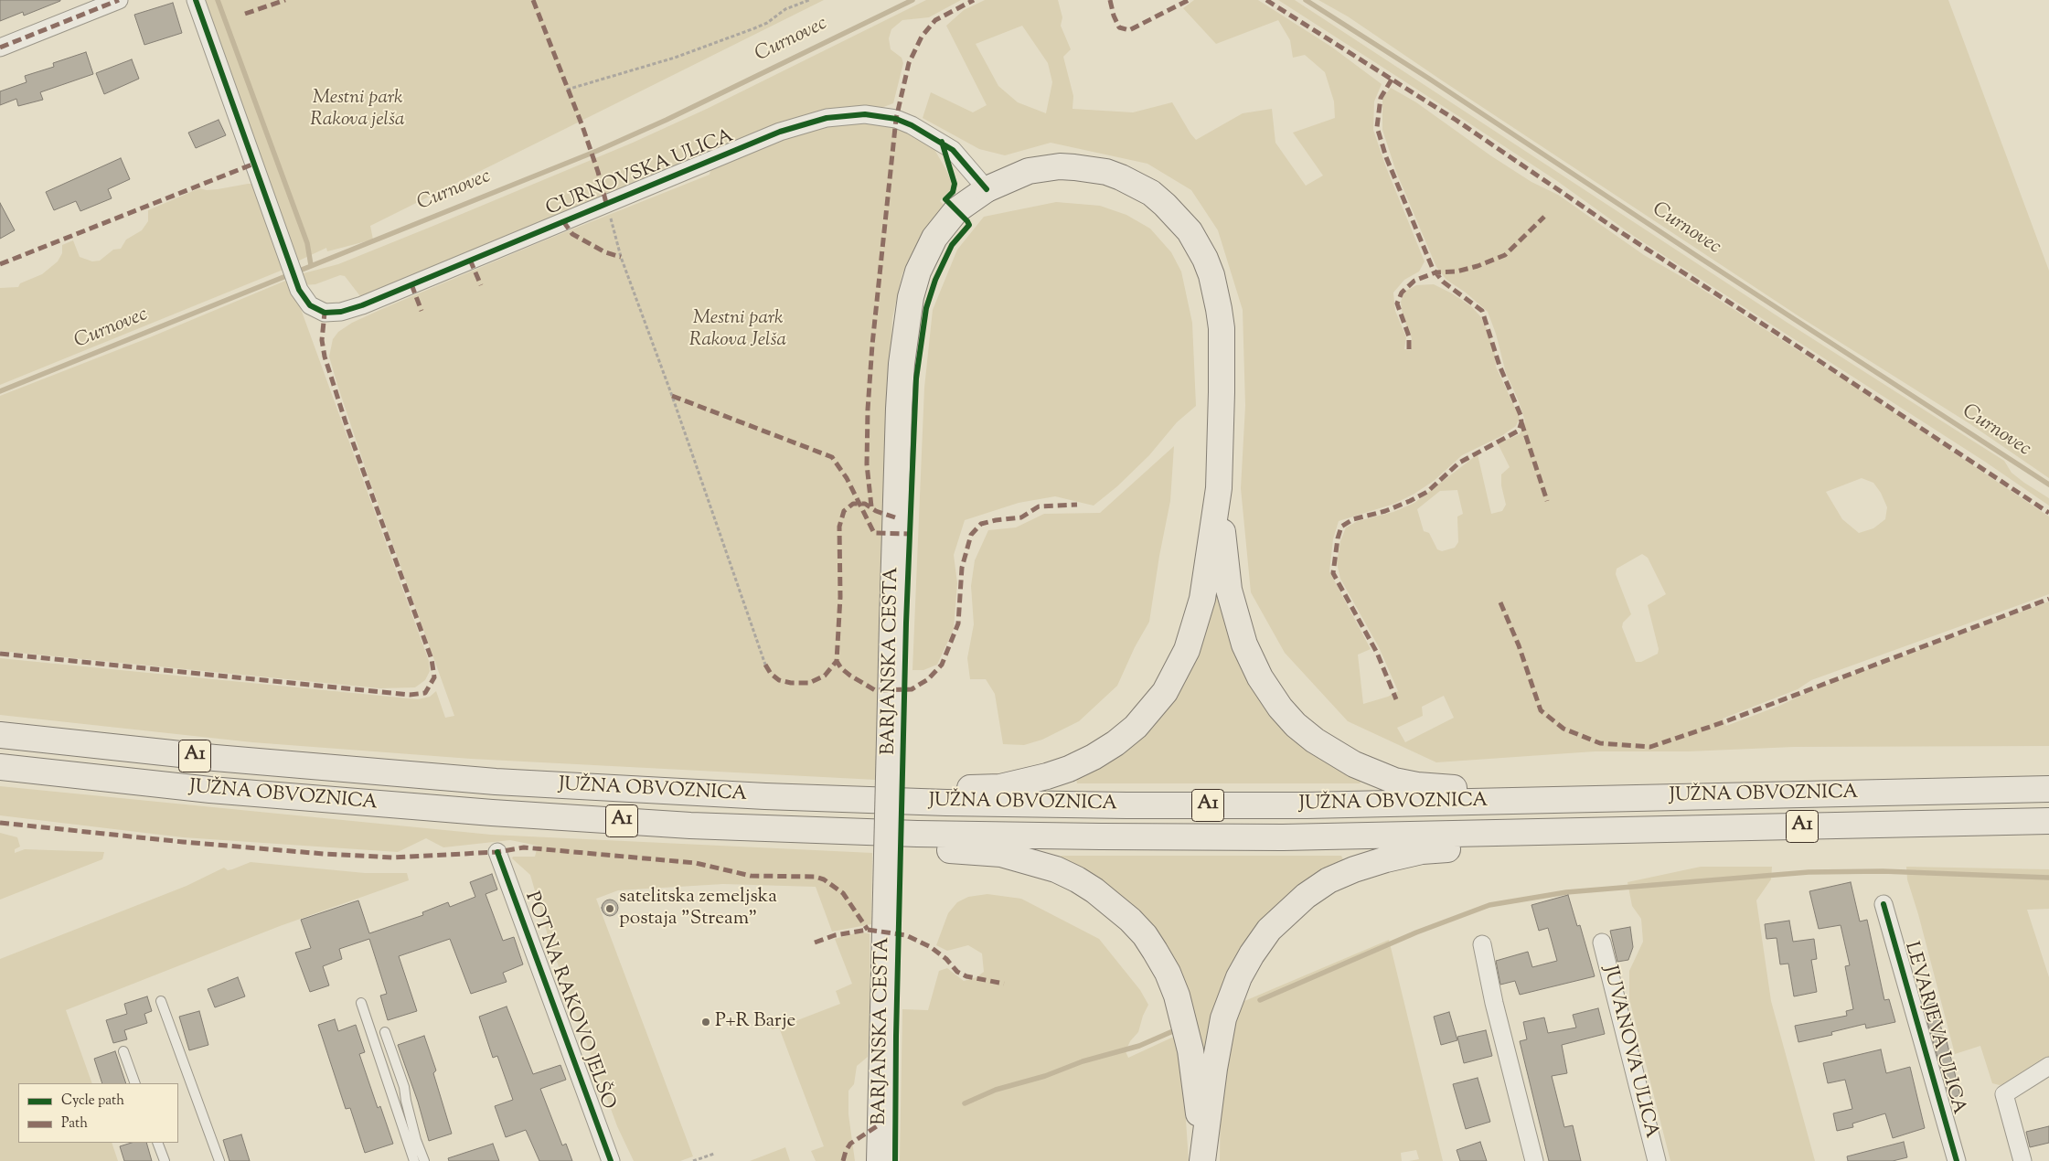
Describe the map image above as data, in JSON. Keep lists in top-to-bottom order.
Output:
{
  "streets": {
    "main road": ["BARJANSKA CESTA", "A1", "JUŽNA OBVOZNICA"],
    "street": [
      "CURNOVSKA ULICA",
      "POT NA RAKOVO JELŠO",
      "LEVARJEVA ULICA",
      "JUVANOVA ULICA"
    ]
  },
  "crossings": [
    ["CURNOVSKA ULICA", "BARJANSKA CESTA"]
  ],
  "water": ["Curnovec"],
  "parks": ["Mestni park Rakova jelša", "Mestni park Rakova Jelša"],
  "places": ["satelitska zemeljska postaja \"Stream\"", "P+R Barje"],
  "legend": ["Cycle path", "Path"]
}
